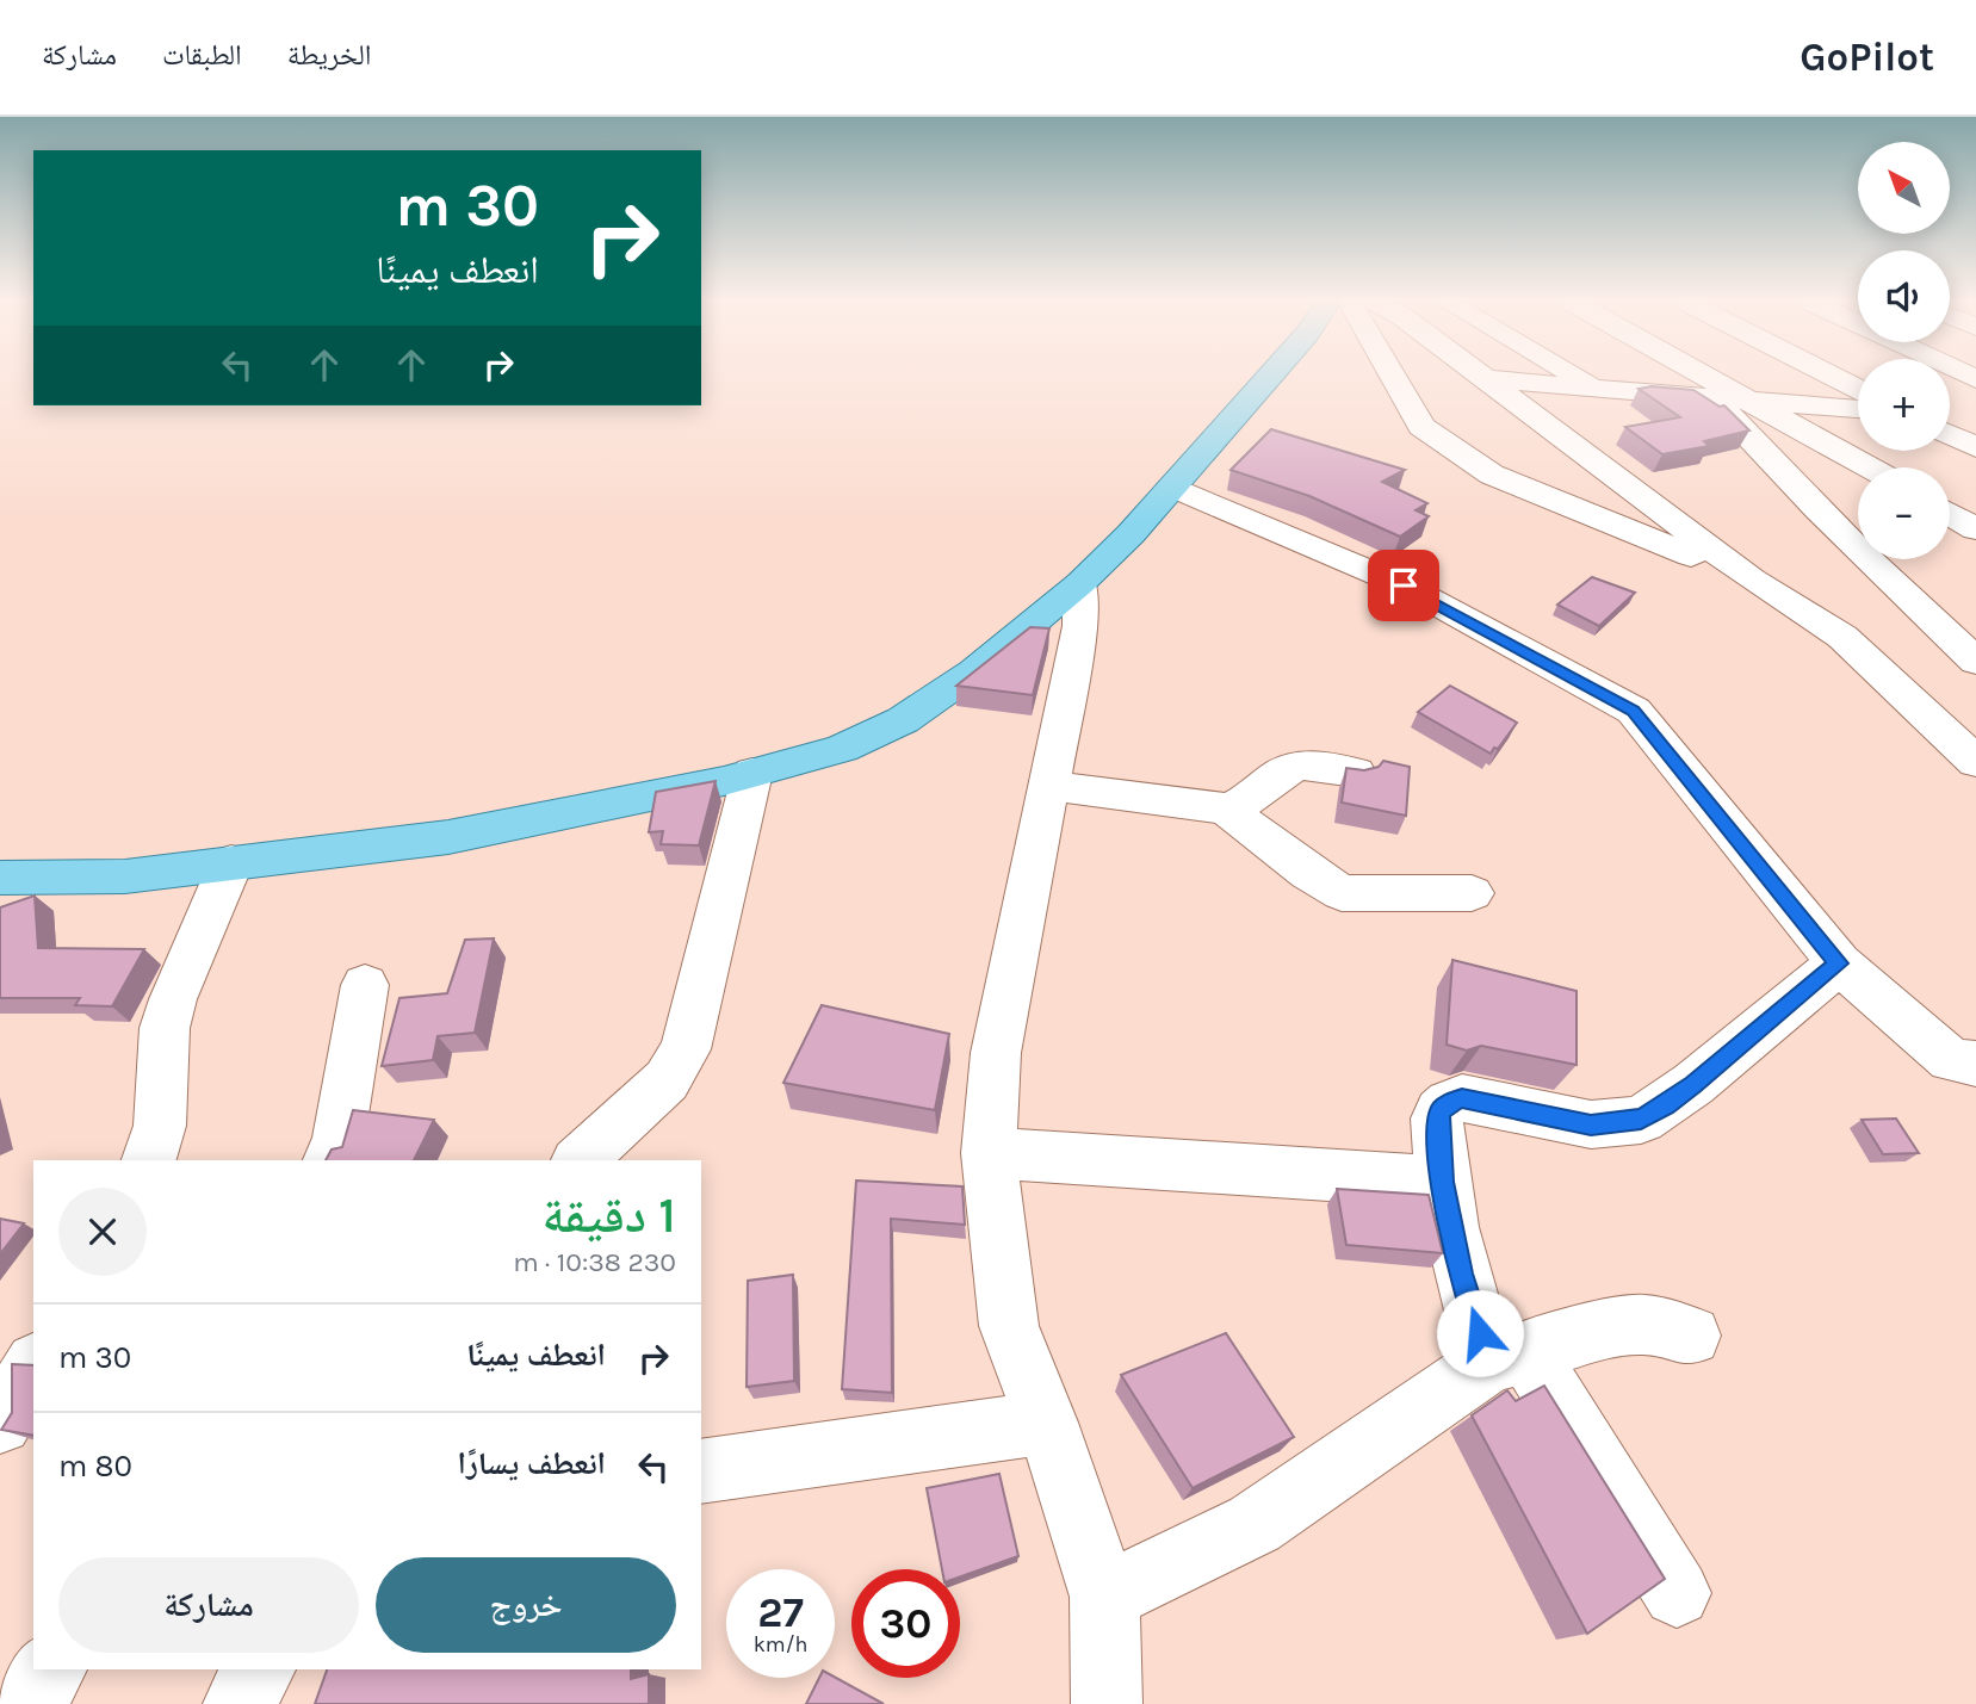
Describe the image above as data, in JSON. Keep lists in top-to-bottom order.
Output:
{
  "north": "top left",
  "page": {
    "header": "GoPilot",
    "nav": ["الخريطة", "الطبقات", "مشاركة"],
    "map_buttons": ["+", "−"],
    "turn": ["30 m", "انعطف يمينًا"],
    "heading": ["1 دقيقة", "230 m · 10:38"],
    "list": [
      {
        "name": "انعطف يمينًا",
        "value": "30 m"
      },
      {
        "name": "انعطف يسارًا",
        "value": "80 m"
      }
    ],
    "buttons": ["خروج", "مشاركة"],
    "speed": "27 km/h",
    "limit": "30"
  }
}
